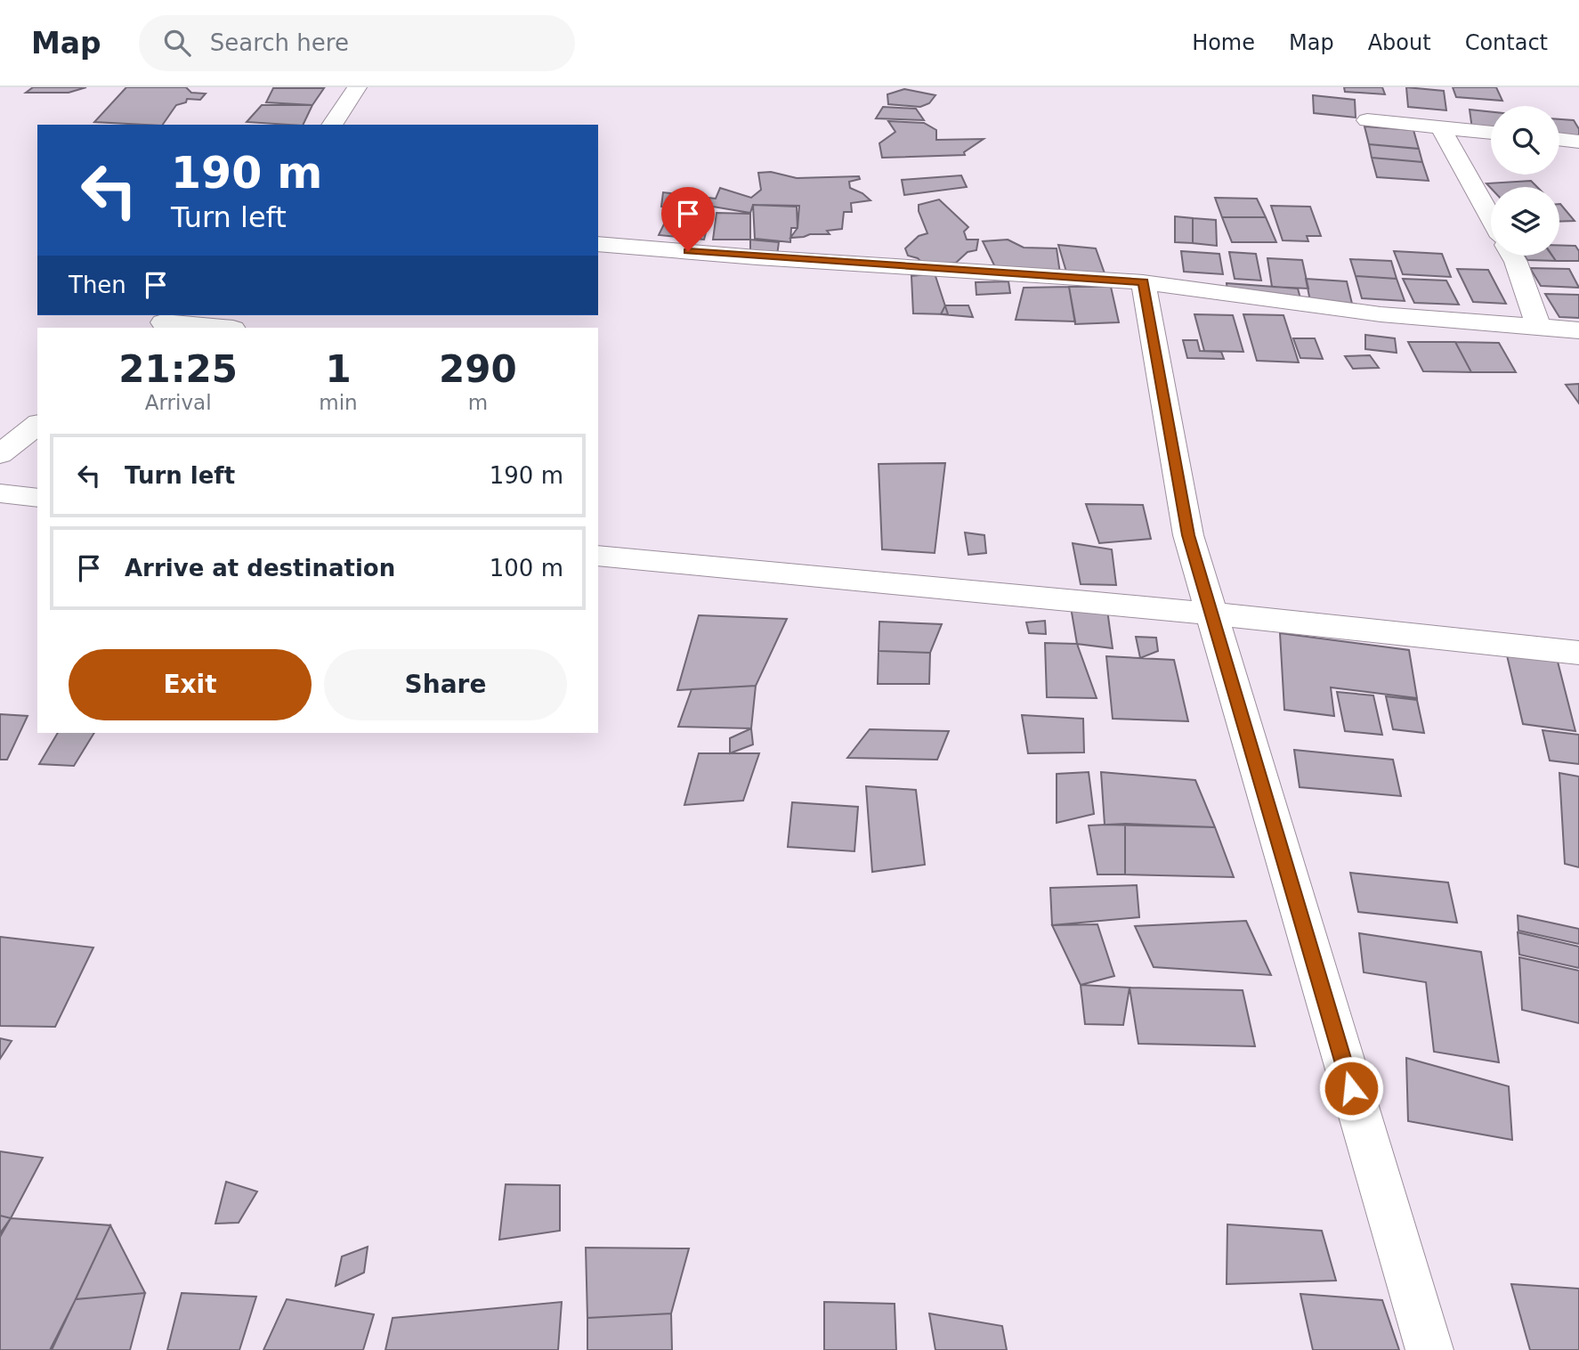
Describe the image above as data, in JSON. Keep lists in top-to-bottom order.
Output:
{
  "page": {
    "header": "Map",
    "search": "Search here",
    "nav": [
      "Home",
      "Map",
      "About",
      "Contact"
    ],
    "turn": ["190 m", "Turn left"],
    "then": "Then",
    "eta": [
      "21:25",
      "Arrival",
      "1",
      "min",
      "290",
      "m"
    ],
    "list": [
      {
        "name": "Turn left",
        "value": "190 m"
      },
      {
        "name": "Arrive at destination",
        "value": "100 m"
      }
    ],
    "buttons": ["Exit", "Share"]
  }
}
